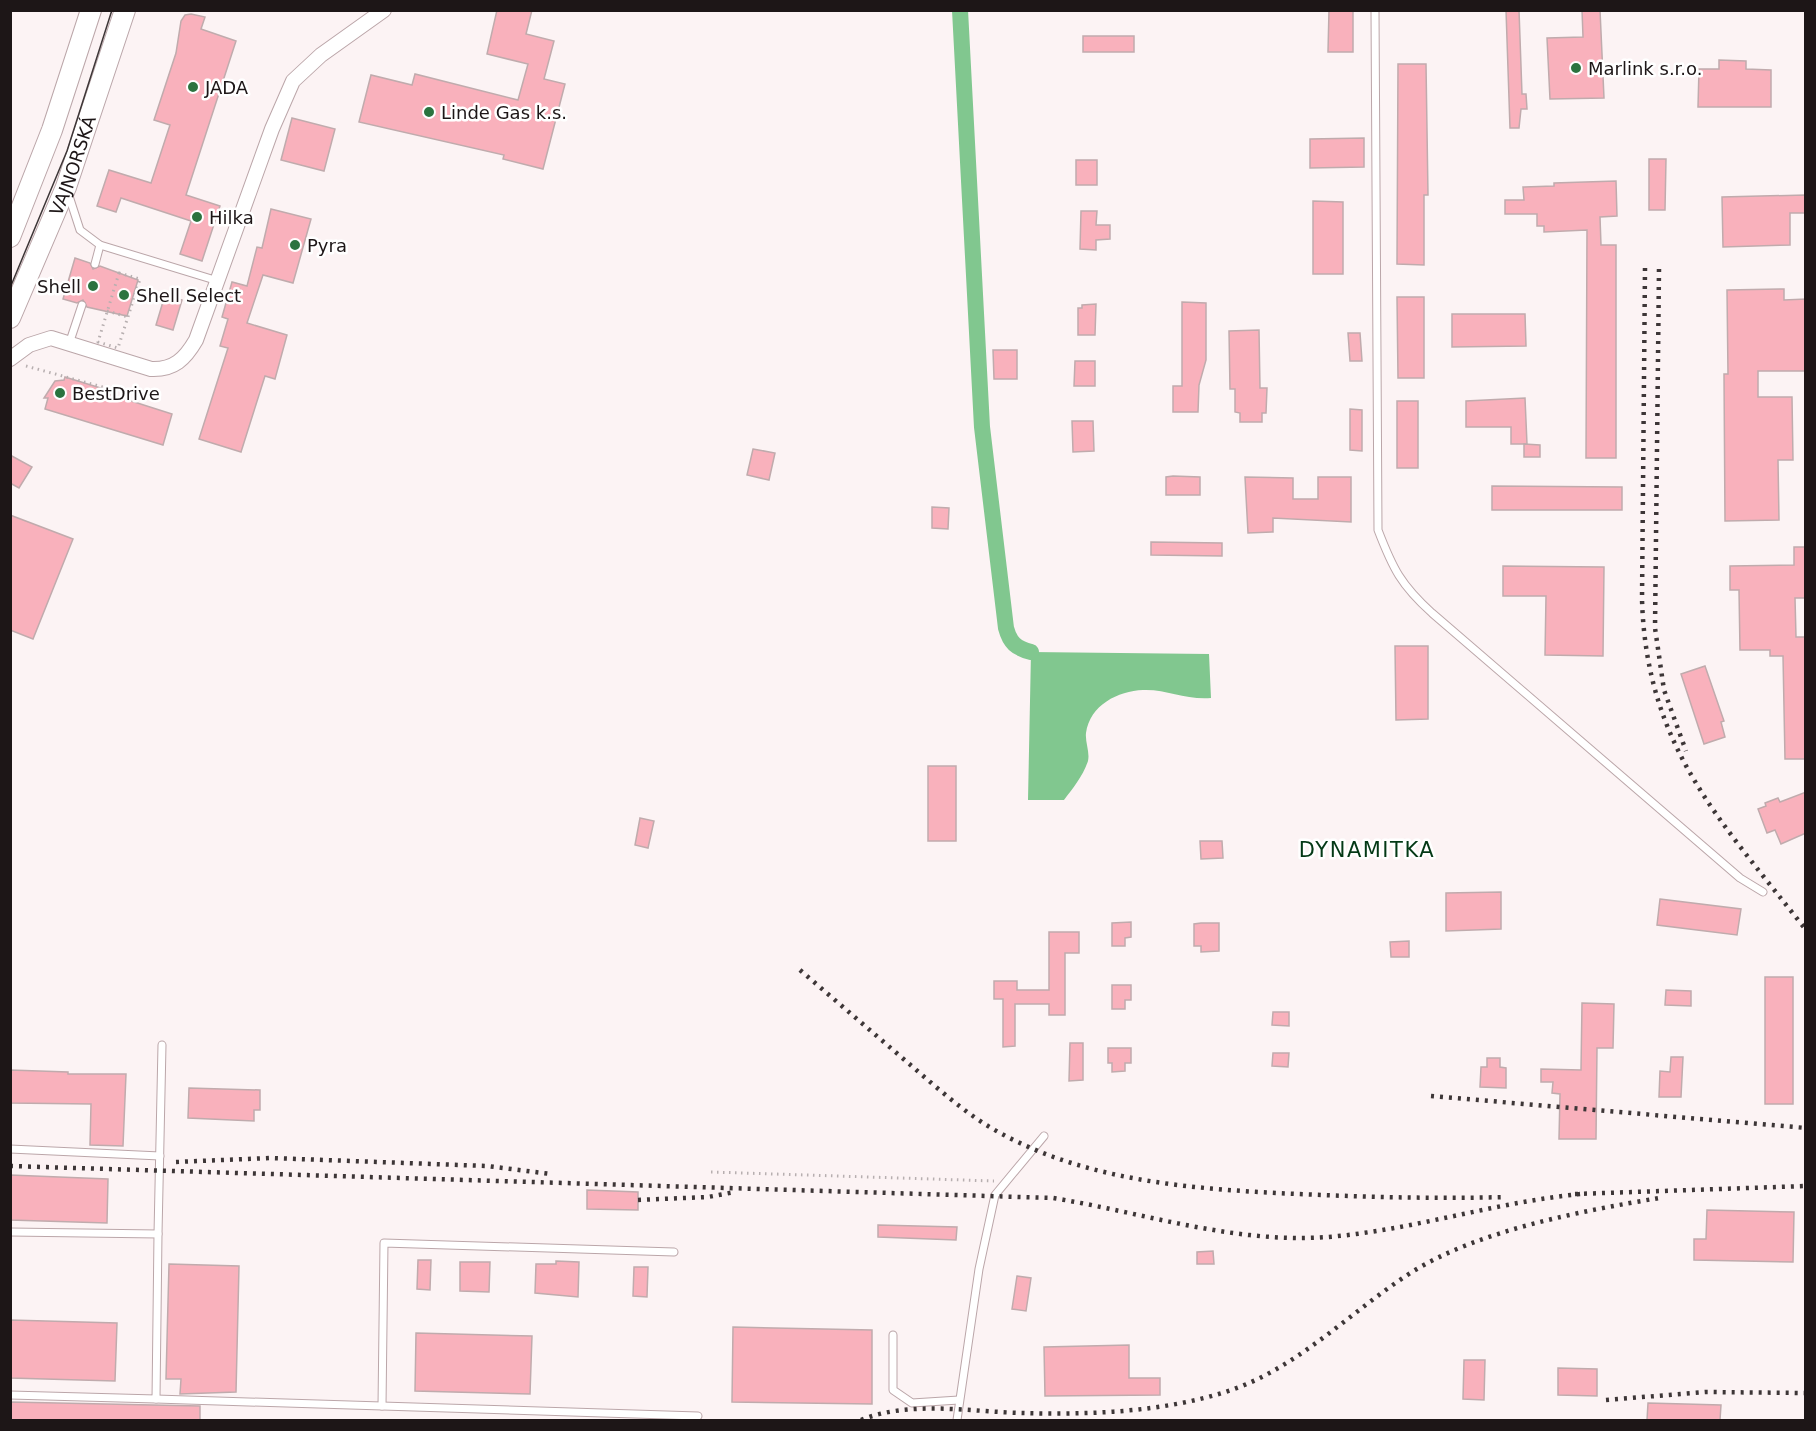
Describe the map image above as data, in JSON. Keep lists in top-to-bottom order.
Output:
{
  "streets": {
    "main road": ["VAJNORSKÁ"]
  },
  "districts": ["DYNAMITKA"],
  "places": [
    "Marlink s.r.o.",
    "JADA",
    "Linde Gas k.s.",
    "Hilka",
    "Pyra",
    "Shell",
    "Shell Select",
    "BestDrive"
  ]
}
